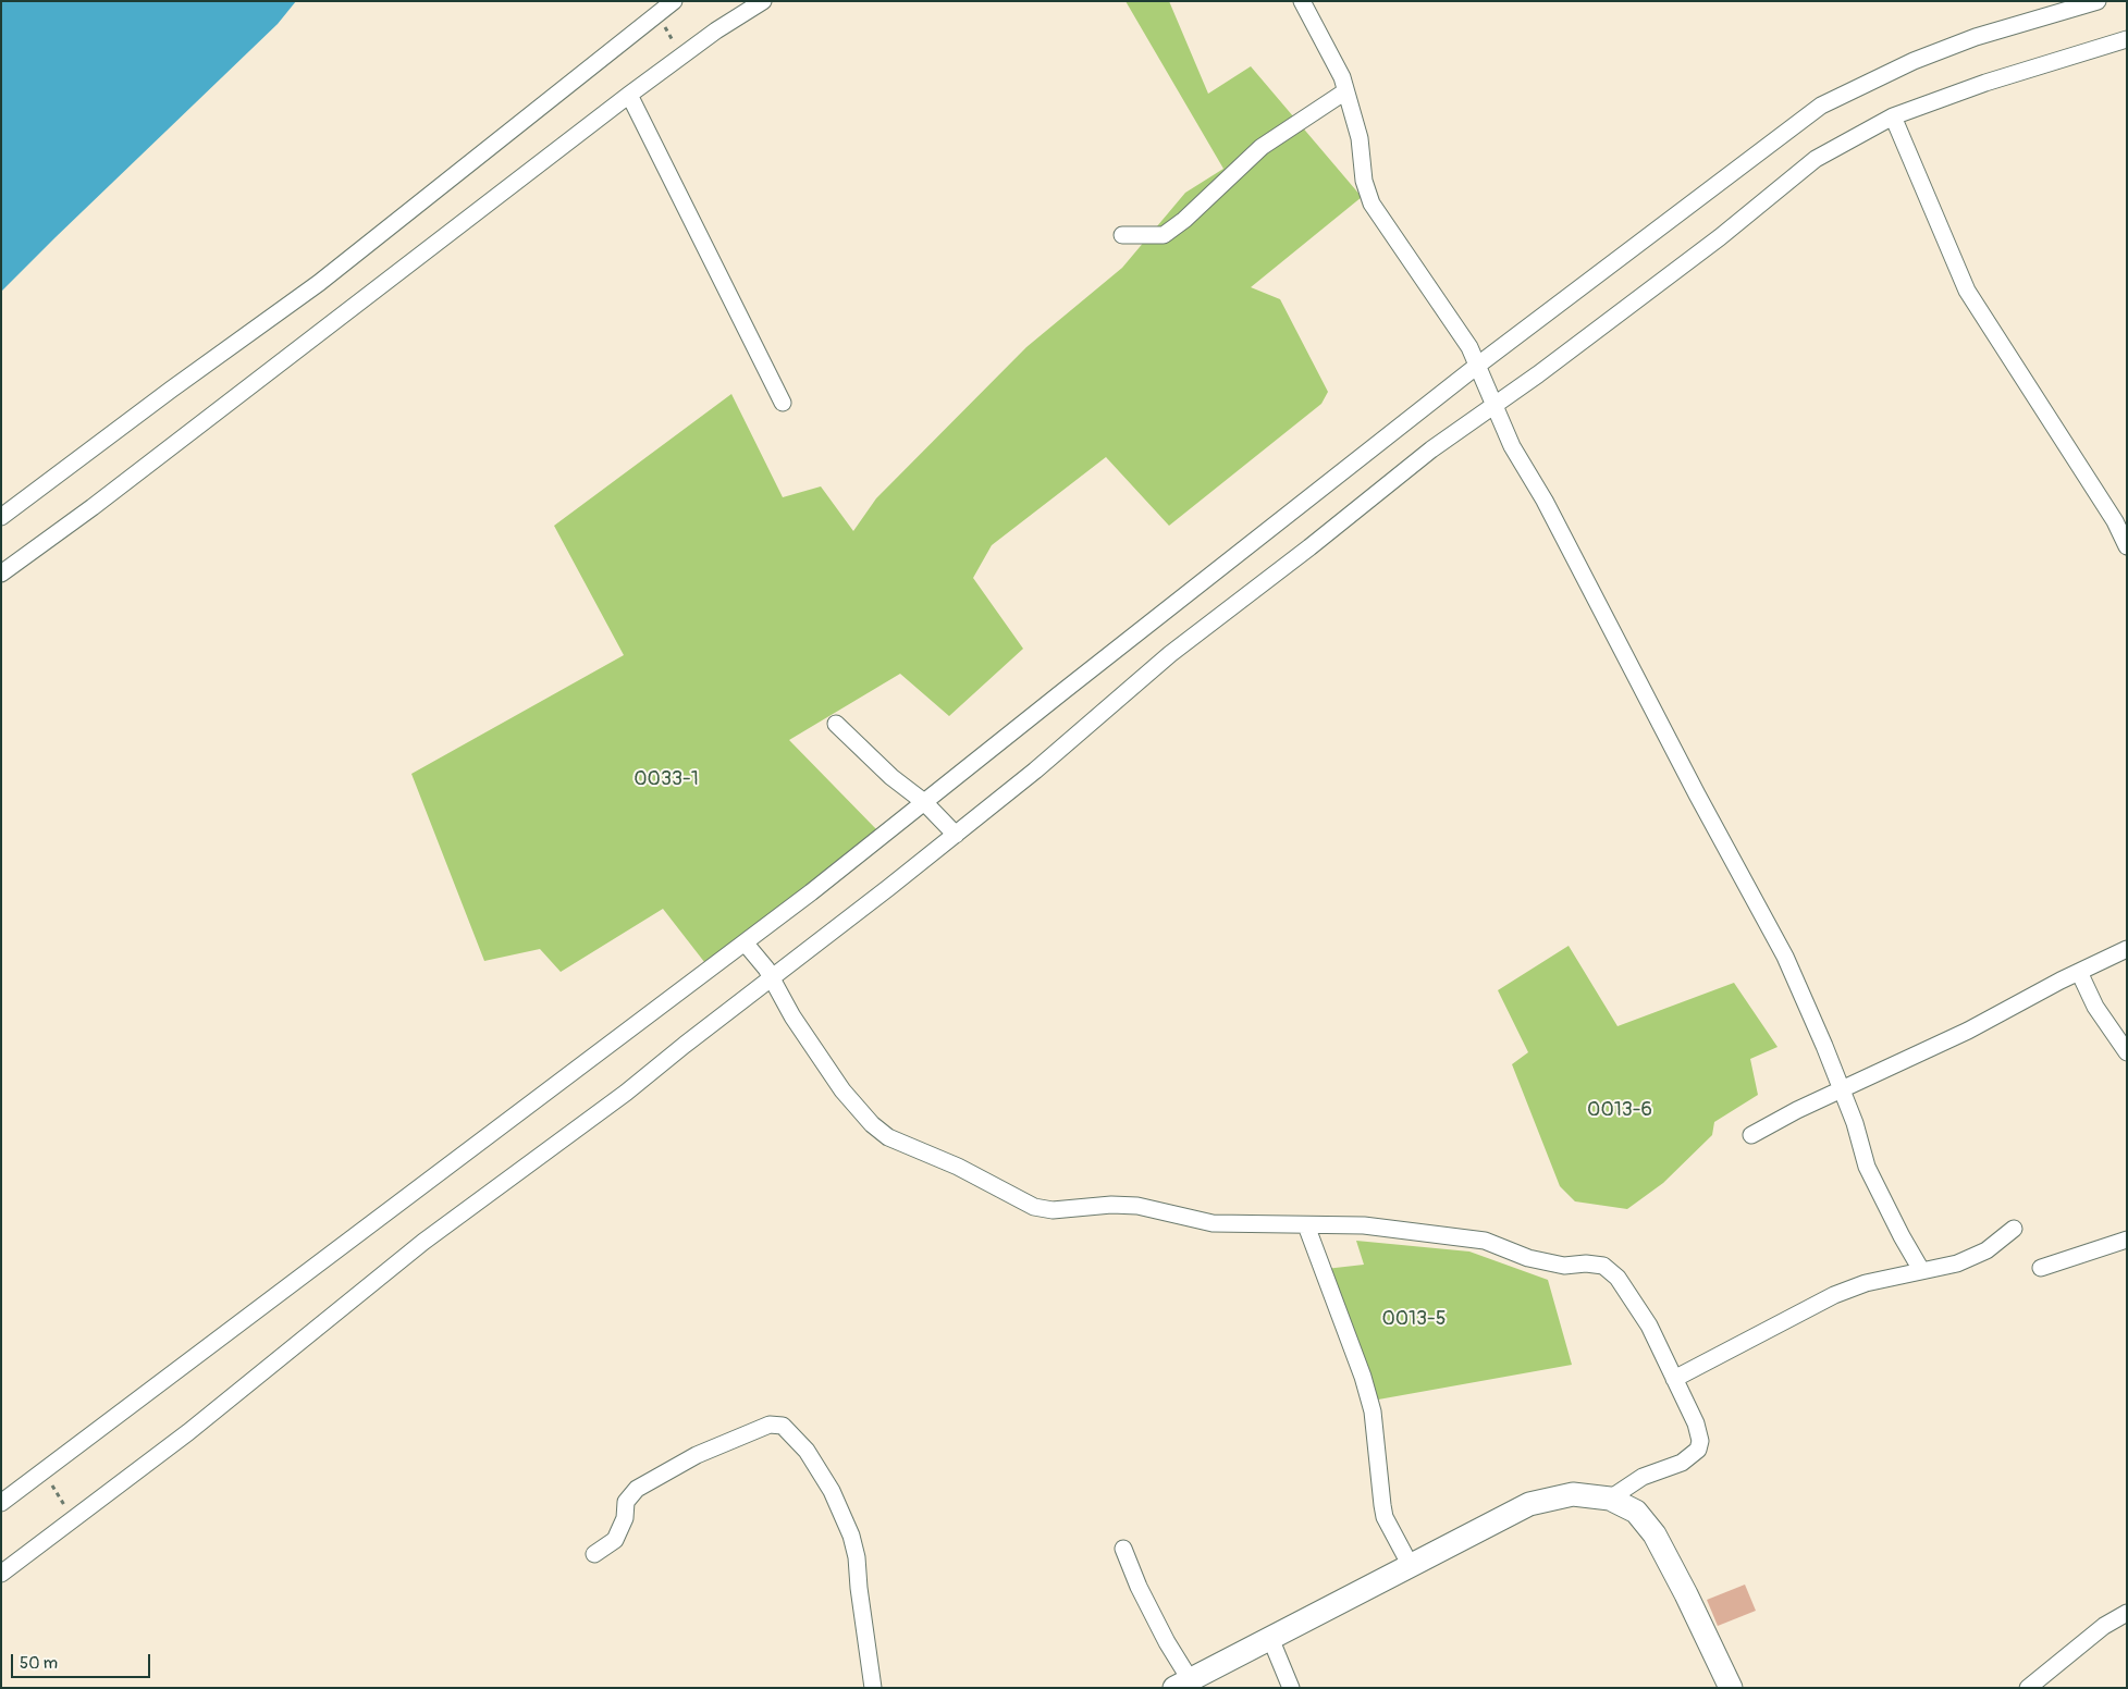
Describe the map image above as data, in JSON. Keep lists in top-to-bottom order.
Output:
{
  "parks": ["0033-1", "0013-6", "0013-5"],
  "scale_bar": "50 m"
}
